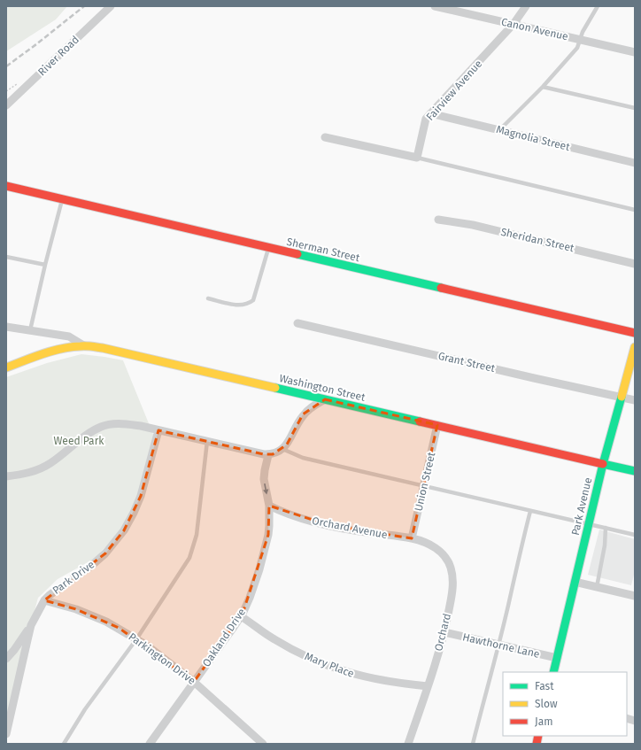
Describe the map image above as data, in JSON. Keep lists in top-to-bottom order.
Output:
{
  "streets": {
    "main road": ["Sherman Street", "Washington Street", "Park Avenue"],
    "street": [
      "Canon Avenue",
      "River Road",
      "Fairview Avenue",
      "Magnolia Street",
      "Sheridan Street",
      "Grant Street",
      "Union Street",
      "Orchard Avenue",
      "Park Drive",
      "Orchard",
      "Oakland Drive",
      "Hawthorne Lane",
      "Parkington Drive",
      "Mary Place"
    ]
  },
  "crossings": [
    ["Canon Avenue", "Fairview Avenue"],
    ["Fairview Avenue", "Magnolia Street"],
    ["Grant Street", "Park Avenue"],
    ["Washington Street", "Union Street"],
    ["Washington Street", "Park Avenue"],
    ["Union Street", "Orchard Avenue"],
    ["Union Street", "Orchard"],
    ["Park Avenue", "Hawthorne Lane"],
    ["Orchard Avenue", "Orchard"],
    ["Orchard Avenue", "Oakland Drive"],
    ["Park Drive", "Parkington Drive"],
    ["Orchard", "Hawthorne Lane"],
    ["Orchard", "Mary Place"],
    ["Oakland Drive", "Parkington Drive"],
    ["Oakland Drive", "Mary Place"]
  ],
  "parks": ["Weed Park"],
  "legend": ["Fast", "Slow", "Jam"]
}
